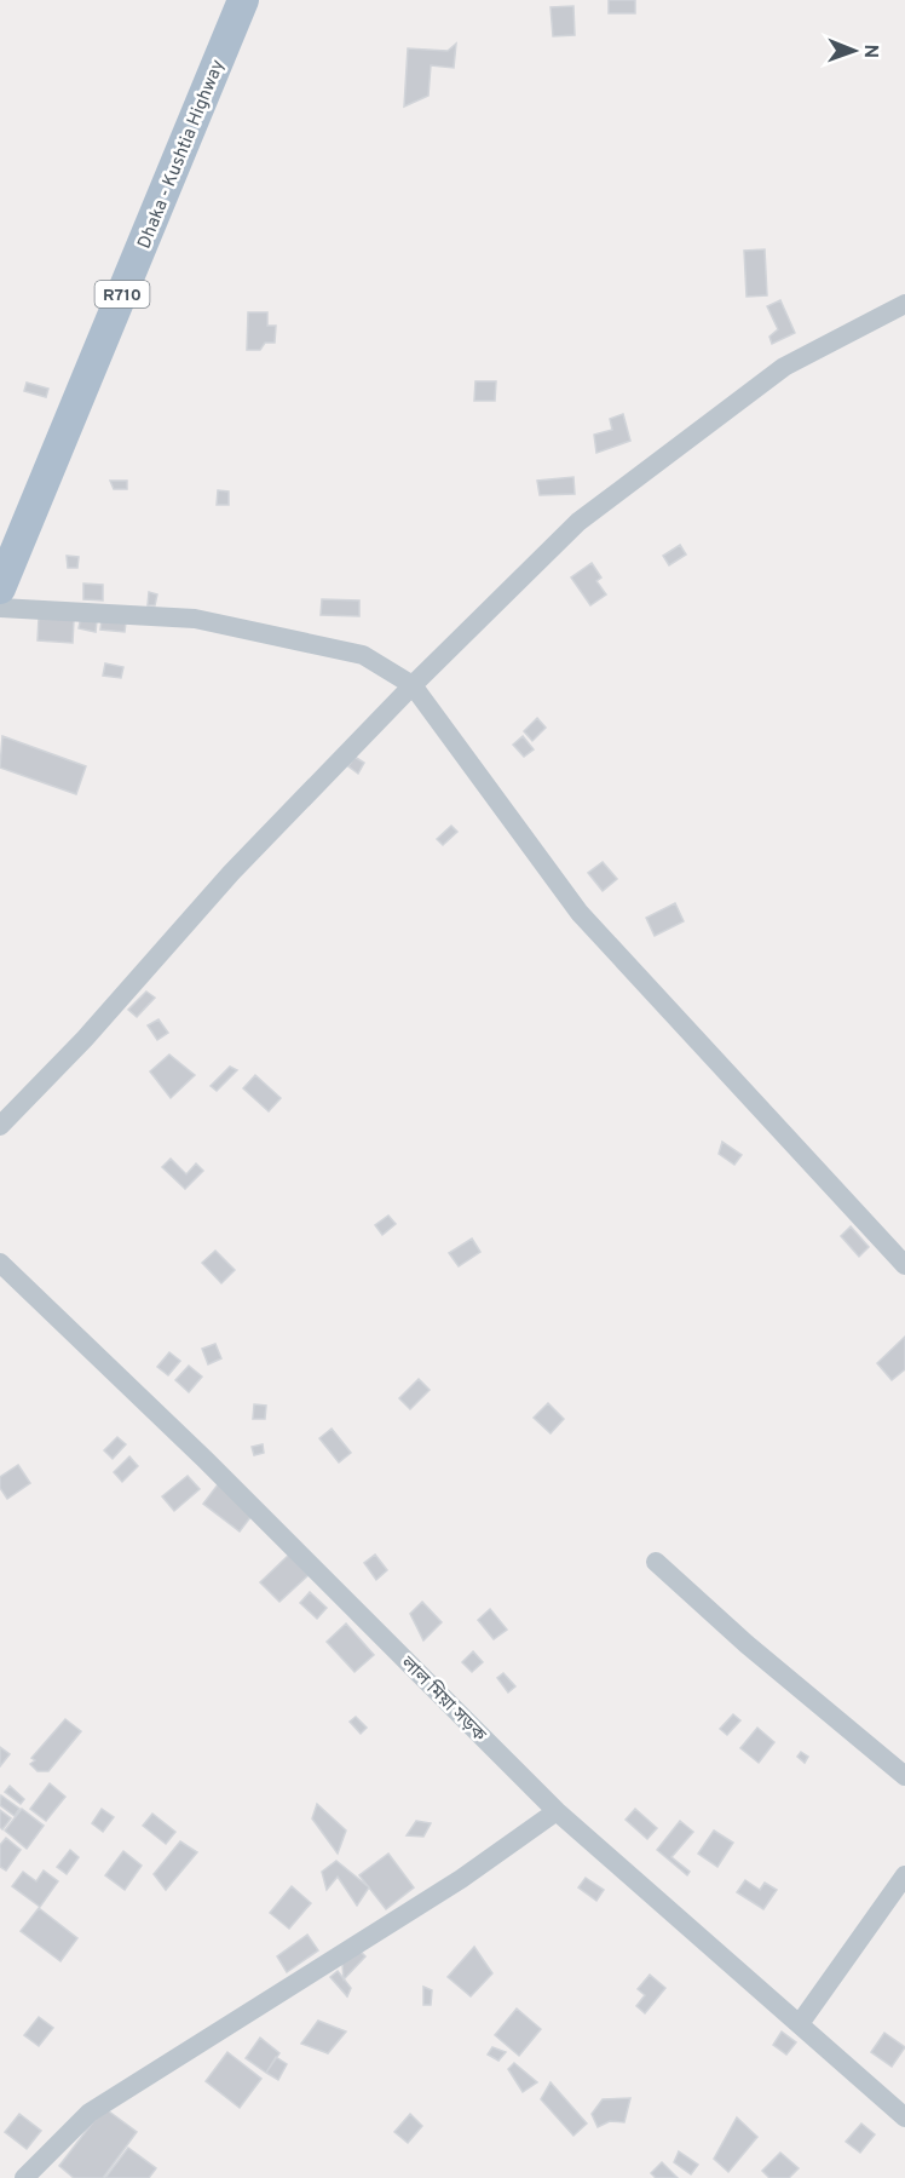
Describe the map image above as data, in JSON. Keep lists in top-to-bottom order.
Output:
{
  "streets": {
    "main road": ["Dhaka - Kushtia Highway", "R710"],
    "street": ["লাল মিয়া সড়ক"]
  },
  "north": "right"
}
